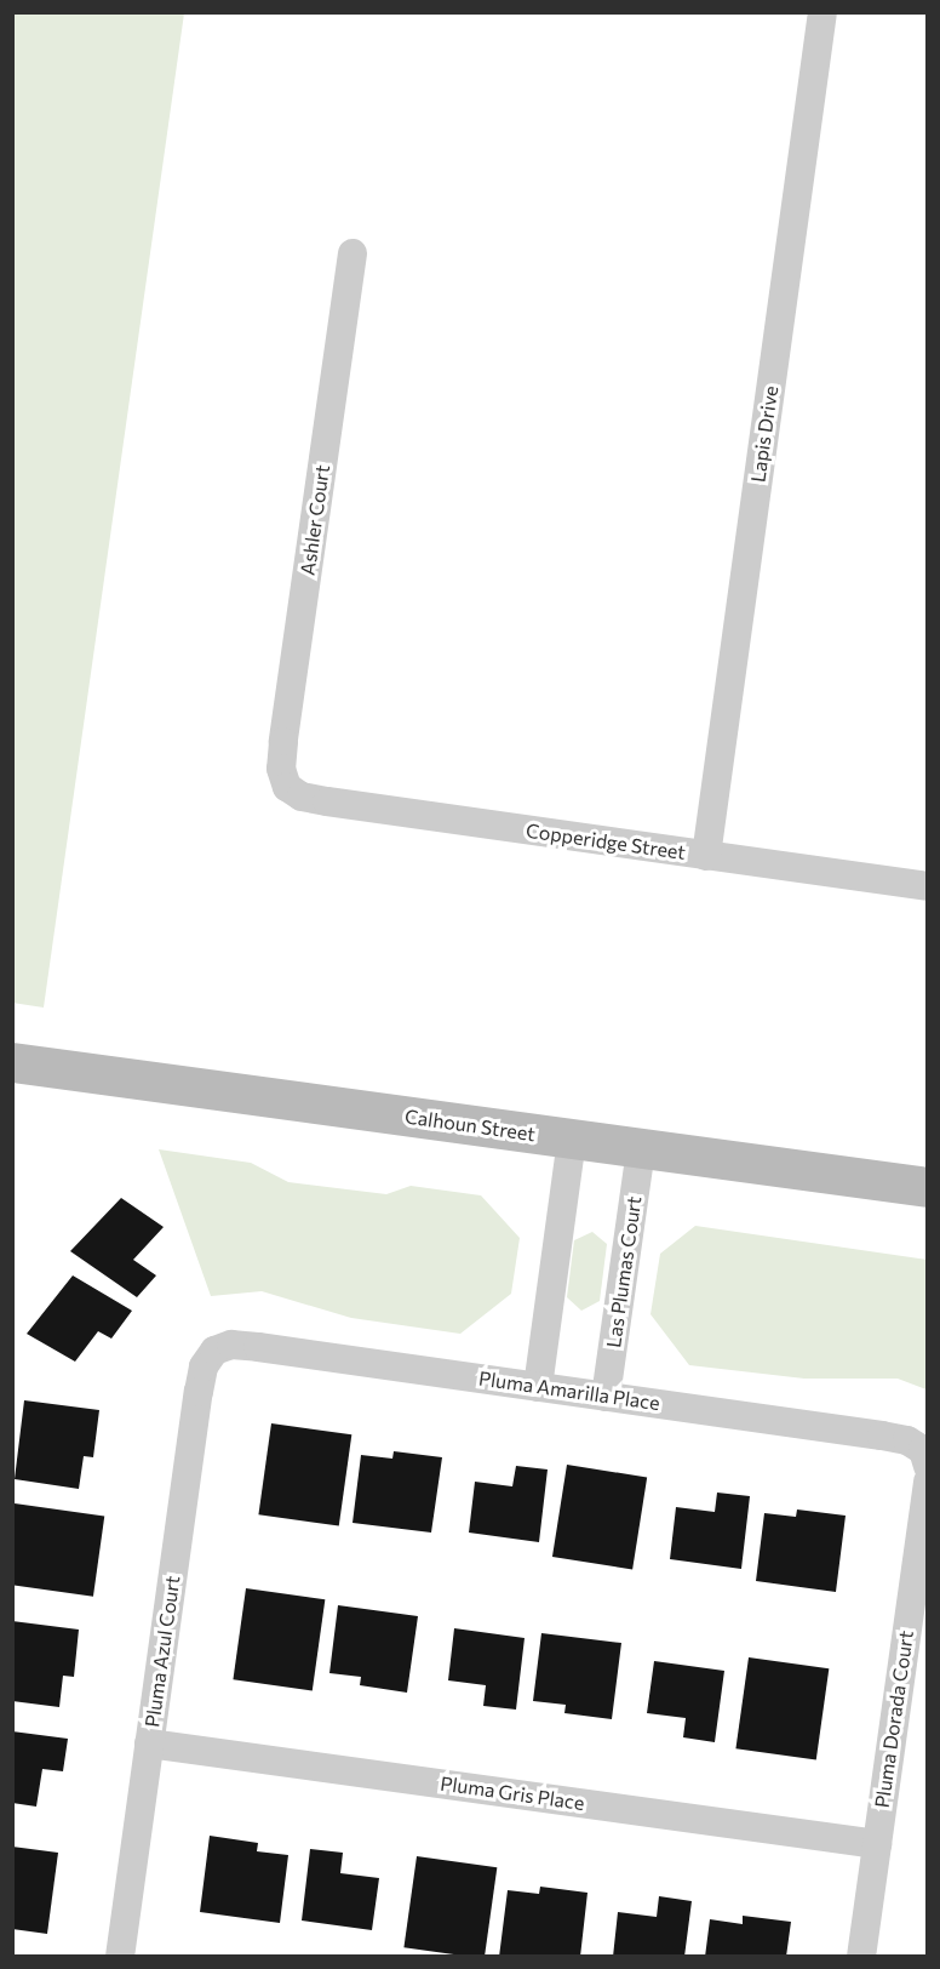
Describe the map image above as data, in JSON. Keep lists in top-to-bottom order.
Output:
{
  "streets": {
    "street": [
      "Lapis Drive",
      "Ashler Court",
      "Copperidge Street",
      "Calhoun Street",
      "Las Plumas Court",
      "Pluma Amarilla Place",
      "Pluma Azul Court",
      "Pluma Dorada Court",
      "Pluma Gris Place"
    ]
  },
  "crossings": [
    ["Lapis Drive", "Copperidge Street"],
    ["Ashler Court", "Copperidge Street"],
    ["Calhoun Street", "Las Plumas Court"],
    ["Las Plumas Court", "Pluma Amarilla Place"],
    ["Pluma Amarilla Place", "Pluma Azul Court"],
    ["Pluma Azul Court", "Pluma Gris Place"],
    ["Pluma Dorada Court", "Pluma Gris Place"]
  ]
}
